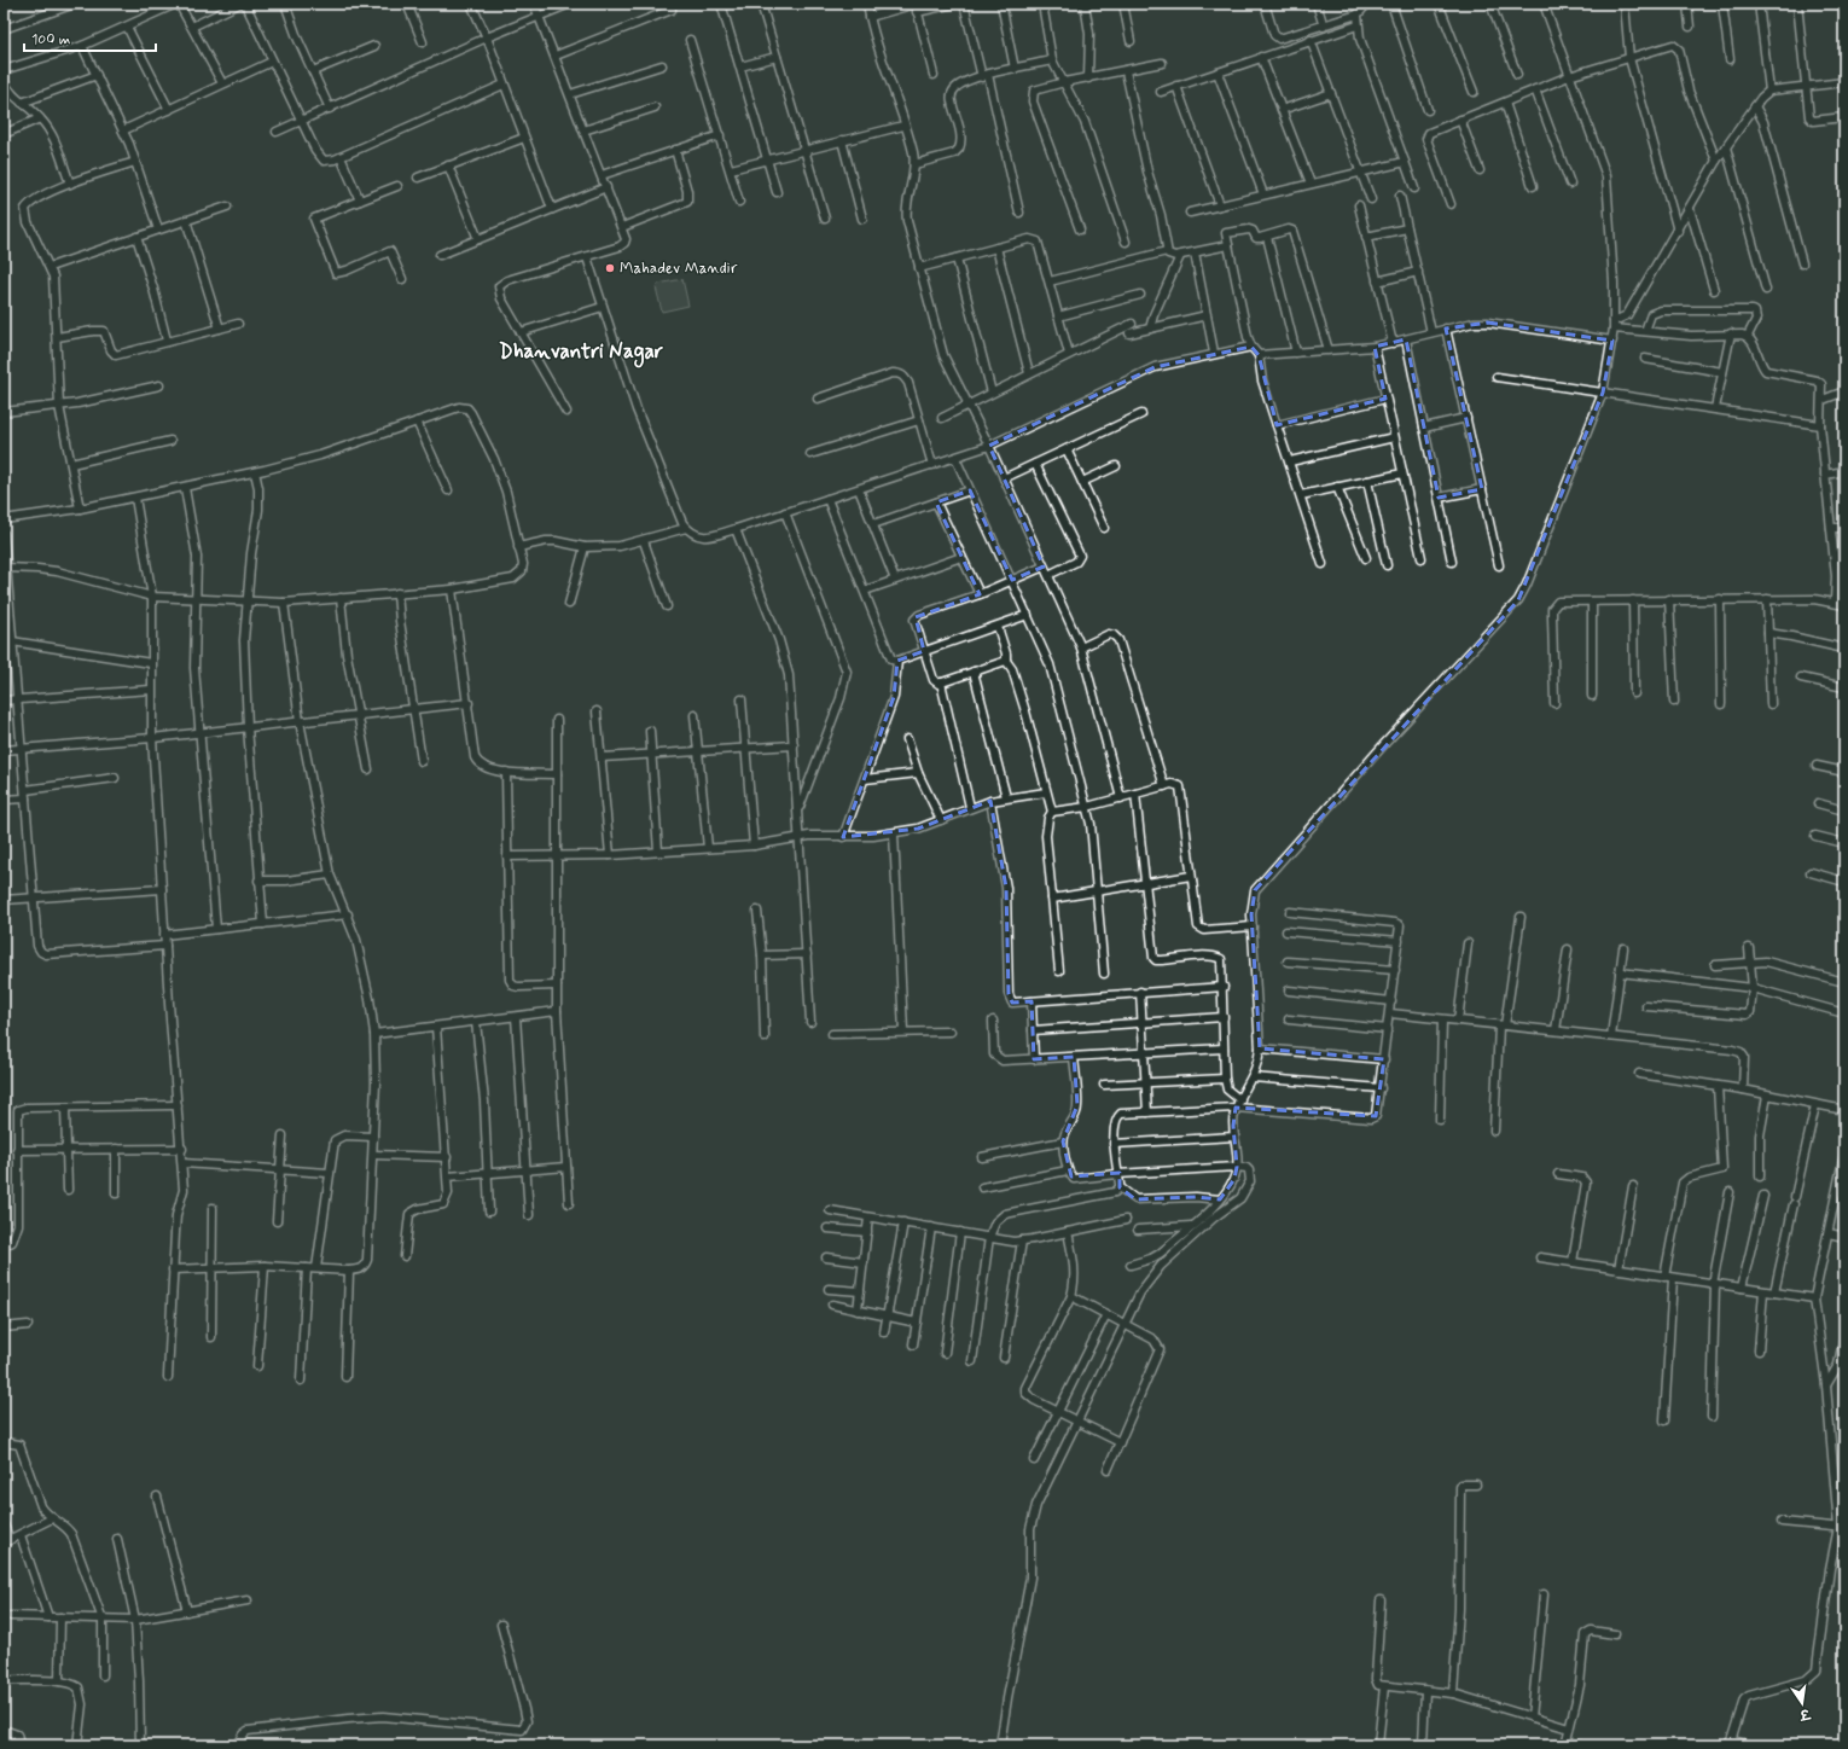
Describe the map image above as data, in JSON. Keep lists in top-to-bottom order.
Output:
{
  "districts": ["Dhanvantri Nagar"],
  "places": ["Mahadev Mandir"],
  "scale_bar": "100 m",
  "north": "bottom"
}
